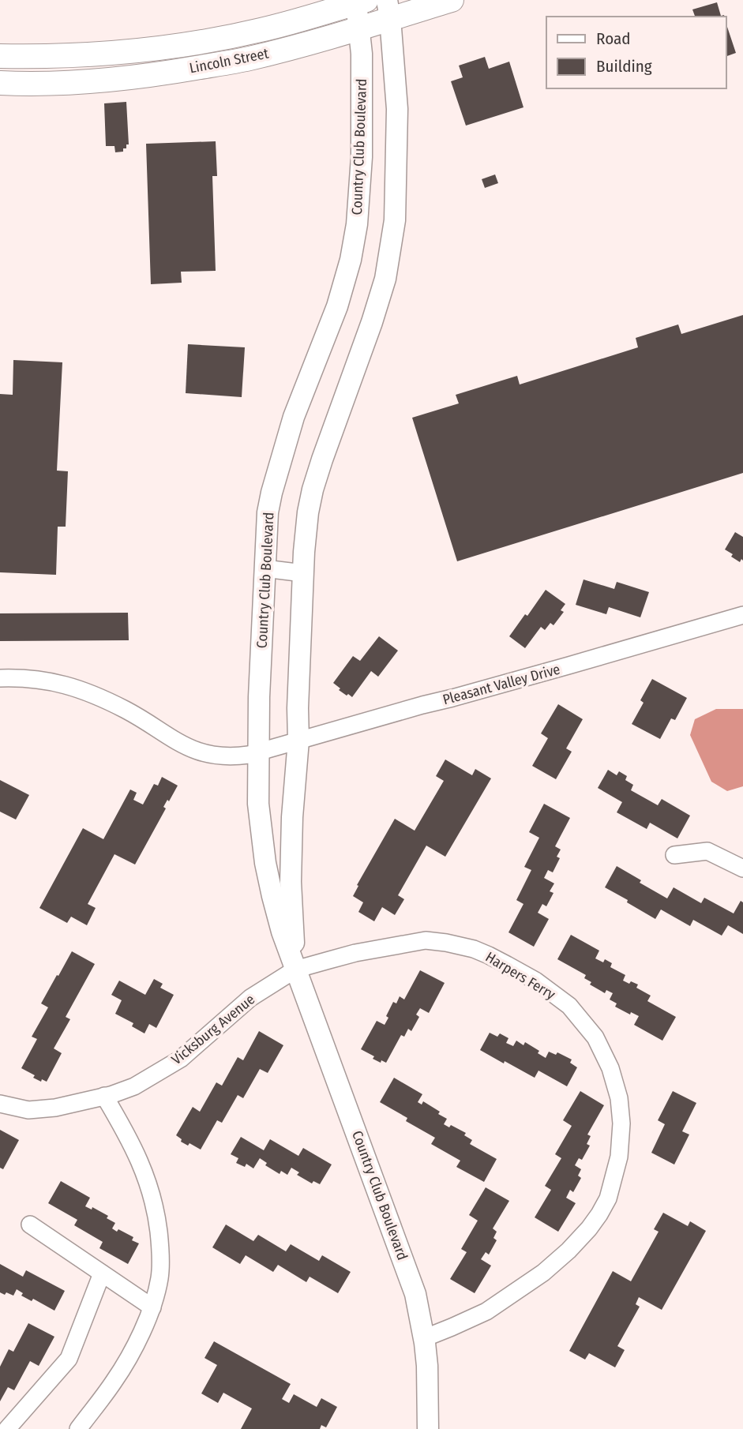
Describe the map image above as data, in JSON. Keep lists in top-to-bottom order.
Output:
{
  "streets": {
    "main road": ["Lincoln Street"],
    "street": [
      "Country Club Boulevard",
      "Pleasant Valley Drive",
      "Harpers Ferry",
      "Vicksburg Avenue"
    ]
  },
  "crossings": [
    ["Lincoln Street", "Country Club Boulevard"],
    ["Country Club Boulevard", "Pleasant Valley Drive"],
    ["Country Club Boulevard", "Harpers Ferry"],
    ["Country Club Boulevard", "Vicksburg Avenue"],
    ["Harpers Ferry", "Vicksburg Avenue"]
  ],
  "legend": ["Road", "Building"]
}
